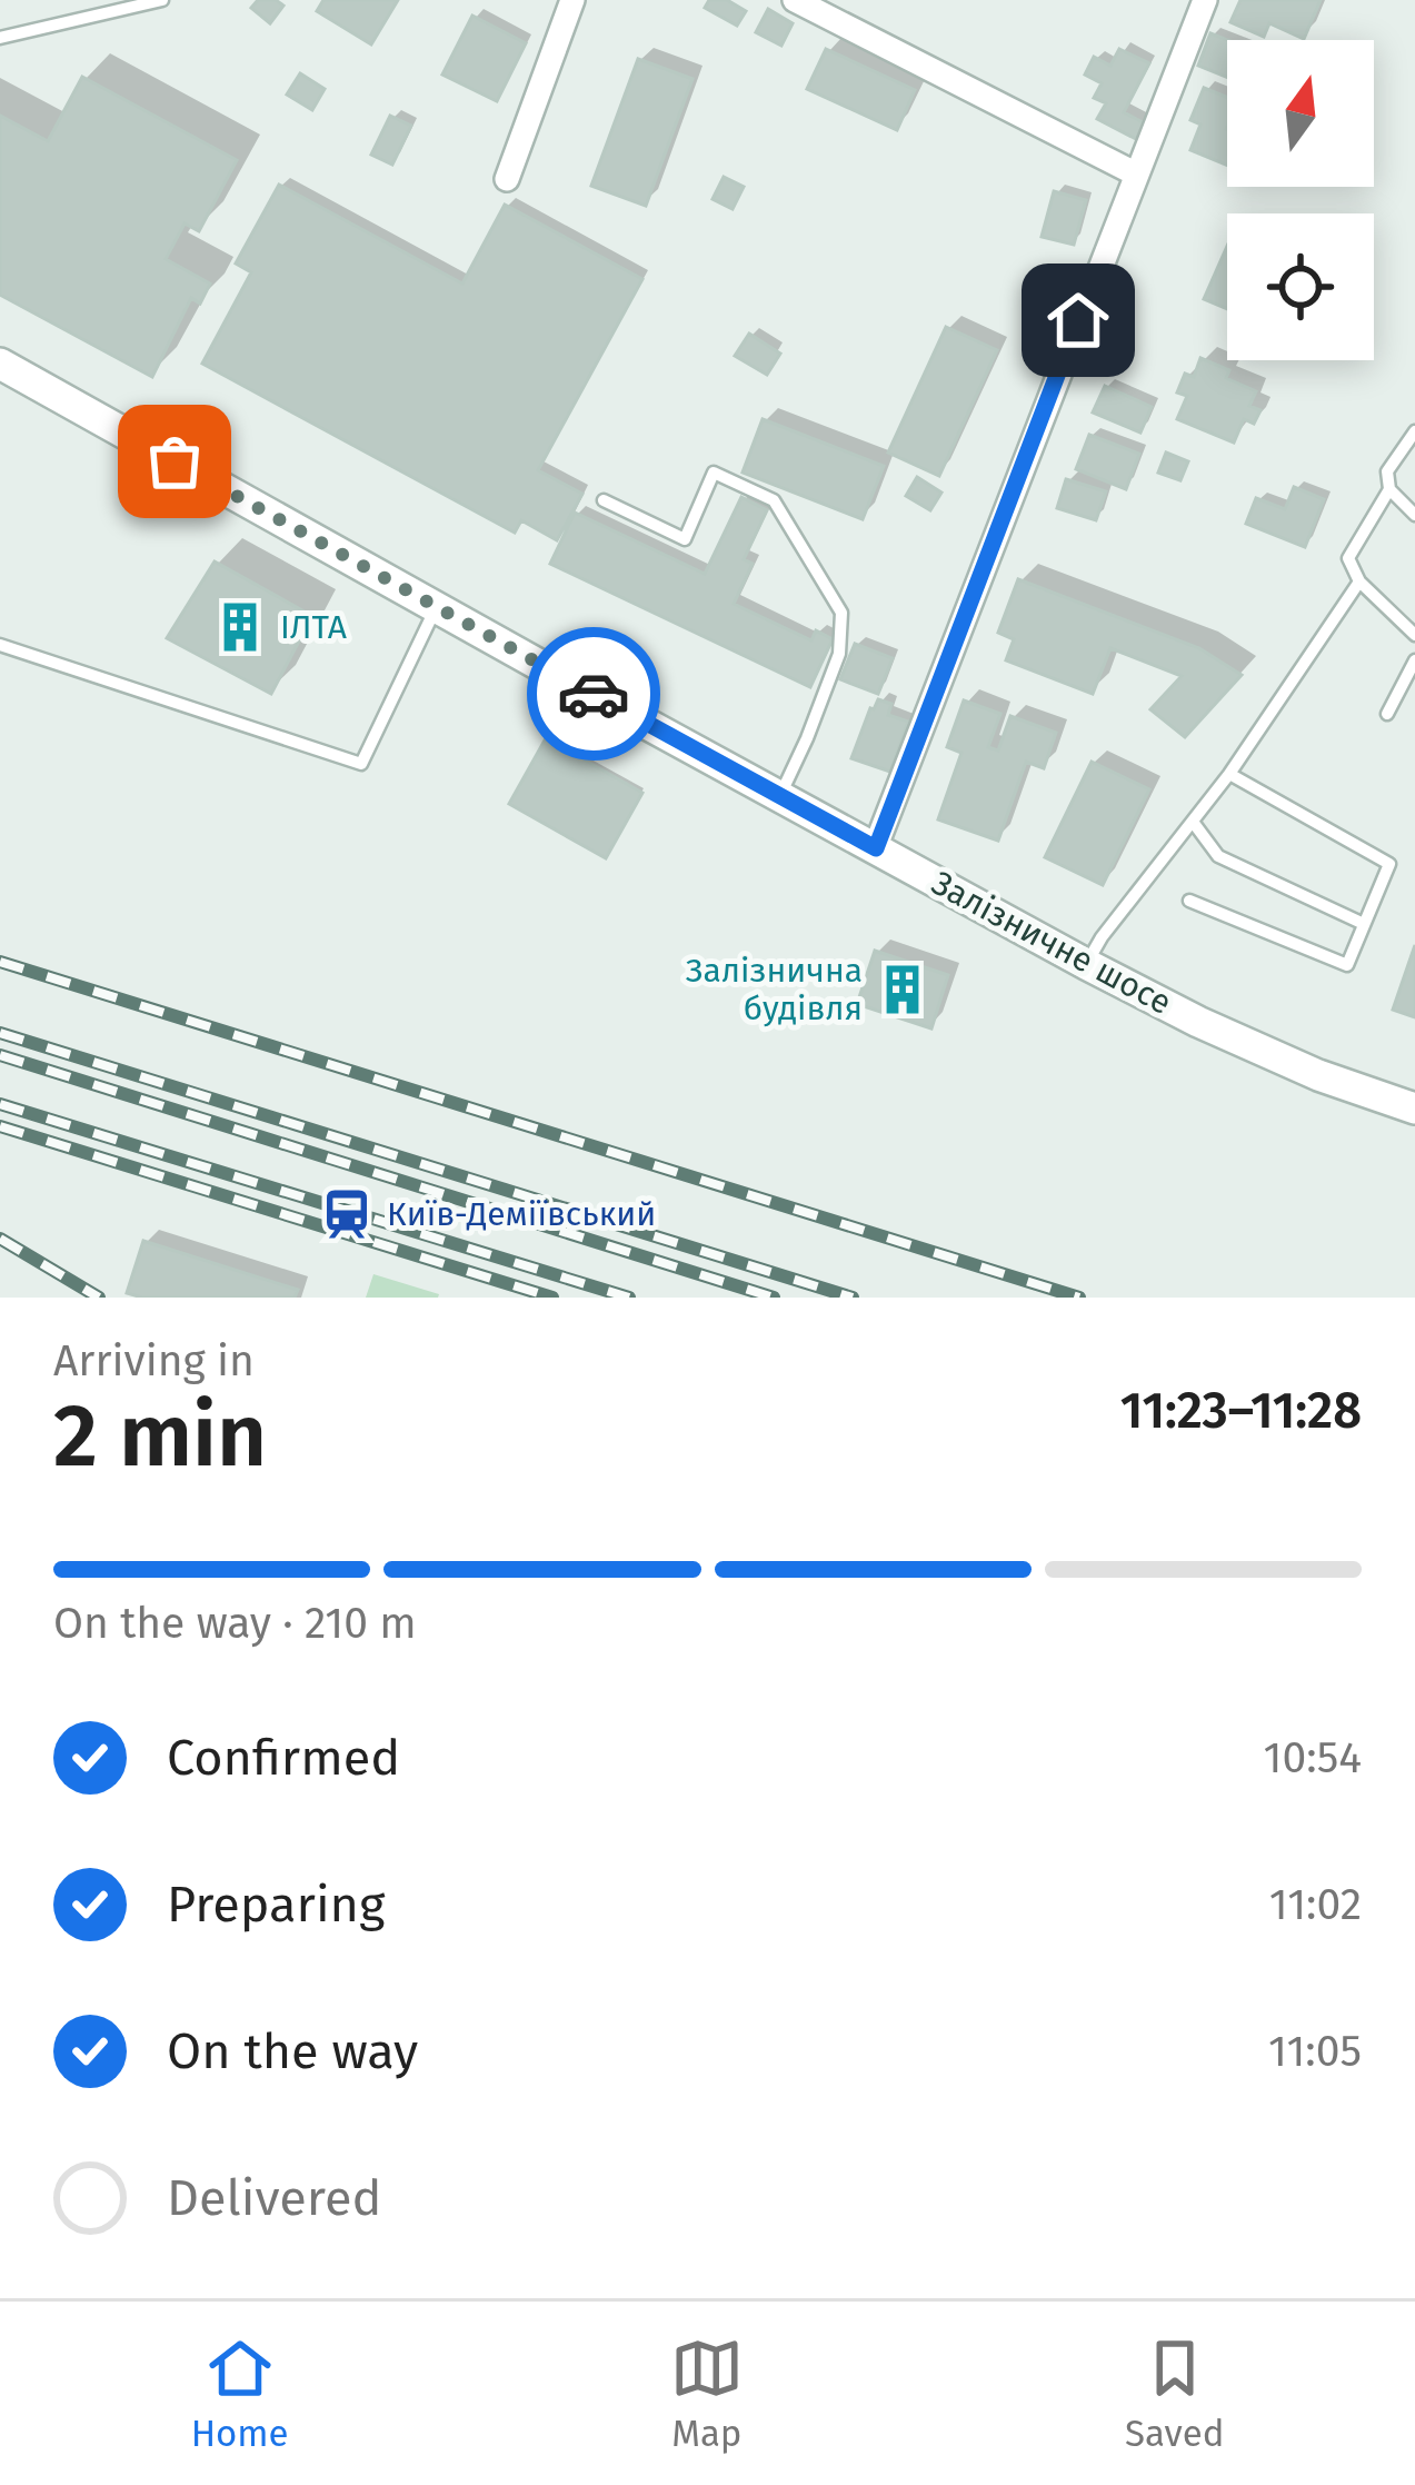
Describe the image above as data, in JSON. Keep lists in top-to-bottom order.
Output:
{
  "streets": {
    "street": ["Залізничне шосе"]
  },
  "places": {
    "building": ["ІЛТА", "Залізнична будівля"],
    "station": ["Київ-Деміївський"]
  },
  "north": "top",
  "page": {
    "heading": ["2 min", "Arriving in", "11:23–11:28"],
    "bar": "On the way · 210 m",
    "list": [
      ["Confirmed", "10:54"],
      ["Preparing", "11:02"],
      ["On the way", "11:05"],
      "Delivered"
    ],
    "tabs": ["Home", "Map", "Saved"]
  }
}
